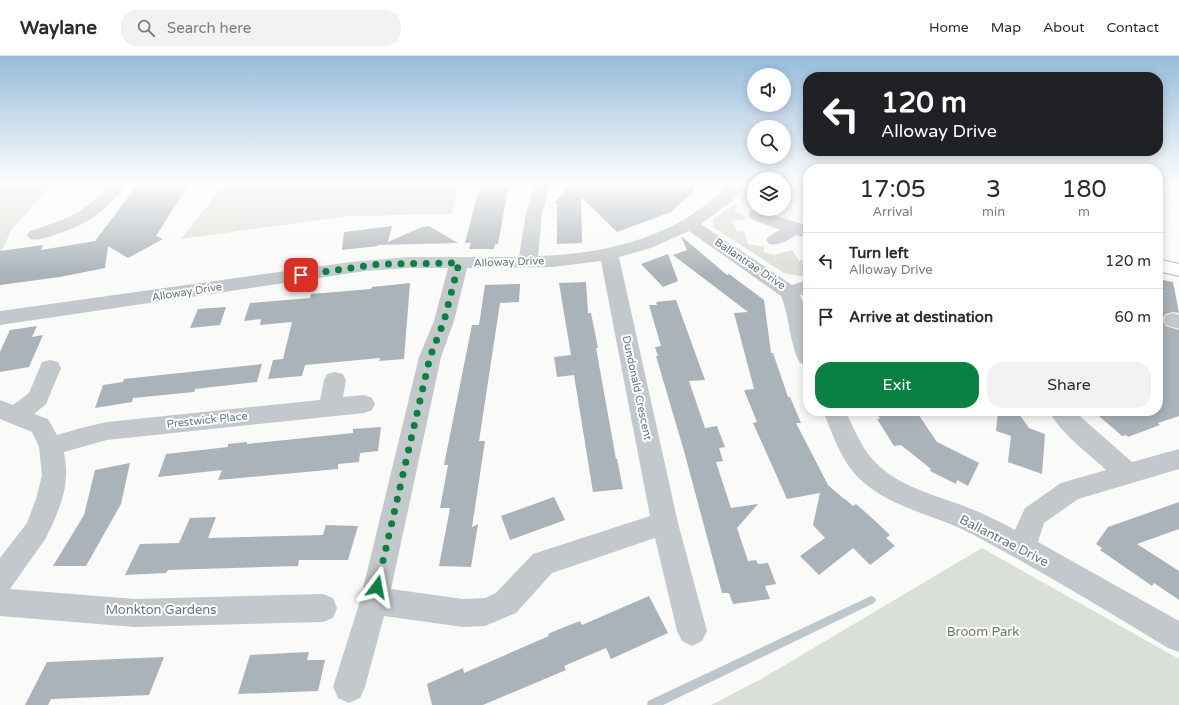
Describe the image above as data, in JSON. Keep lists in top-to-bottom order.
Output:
{
  "streets": {
    "street": [
      "Alloway Drive",
      "Ballantrae Drive",
      "Dundonald Crescent",
      "Prestwick Place",
      "Monkton Gardens"
    ]
  },
  "crossings": [
    ["Alloway Drive", "Ballantrae Drive"],
    ["Alloway Drive", "Dundonald Crescent"]
  ],
  "parks": ["Broom Park"],
  "page": {
    "header": "Waylane",
    "search": "Search here",
    "nav": [
      "Home",
      "Map",
      "About",
      "Contact"
    ],
    "turn": ["120 m", "Alloway Drive"],
    "eta": [
      "17:05",
      "Arrival",
      "3",
      "min",
      "180",
      "m"
    ],
    "list": [
      {
        "name": "Turn left",
        "note": "Alloway Drive",
        "value": "120 m"
      },
      {
        "name": "Arrive at destination",
        "value": "60 m"
      }
    ],
    "buttons": ["Exit", "Share"]
  }
}
